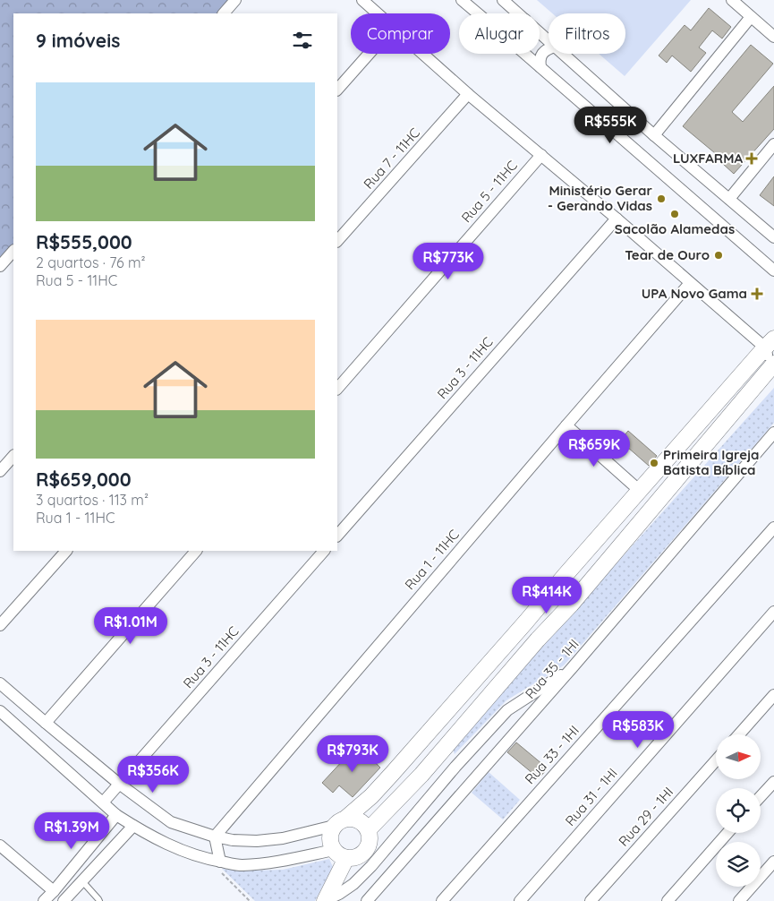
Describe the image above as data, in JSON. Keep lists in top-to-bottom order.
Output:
{
  "streets": {
    "street": [
      "Rua 7 - 11HC",
      "Rua 5 - 11HC",
      "Rua 3 - 11HC",
      "Rua 1 - 11HC",
      "Rua 35 - 1HI",
      "Rua 33 - 1HI",
      "Rua 31 - 1HI",
      "Rua 29 - 1HI"
    ]
  },
  "places": {
    "health": ["LUXFARMA", "UPA Novo Gama"],
    "other": [
      "Ministério Gerar - Gerando Vidas",
      "Sacolão Alamedas",
      "Tear de Ouro",
      "Primeira Igreja Batista Bíblica"
    ]
  },
  "north": "right",
  "page": {
    "chip": ["Comprar", "Alugar", "Filtros"],
    "heading": "9 imóveis",
    "list": [
      {
        "name": "R$555,000",
        "note": "2 quartos · 76 m² · Rua 5 - 11HC"
      },
      {
        "name": "R$659,000",
        "note": "3 quartos · 113 m² · Rua 1 - 11HC"
      }
    ],
    "price": [
      "R$555K",
      "R$773K",
      "R$659K",
      "R$414K",
      "R$1.01M",
      "R$583K",
      "R$793K",
      "R$356K",
      "R$1.39M"
    ]
  }
}
